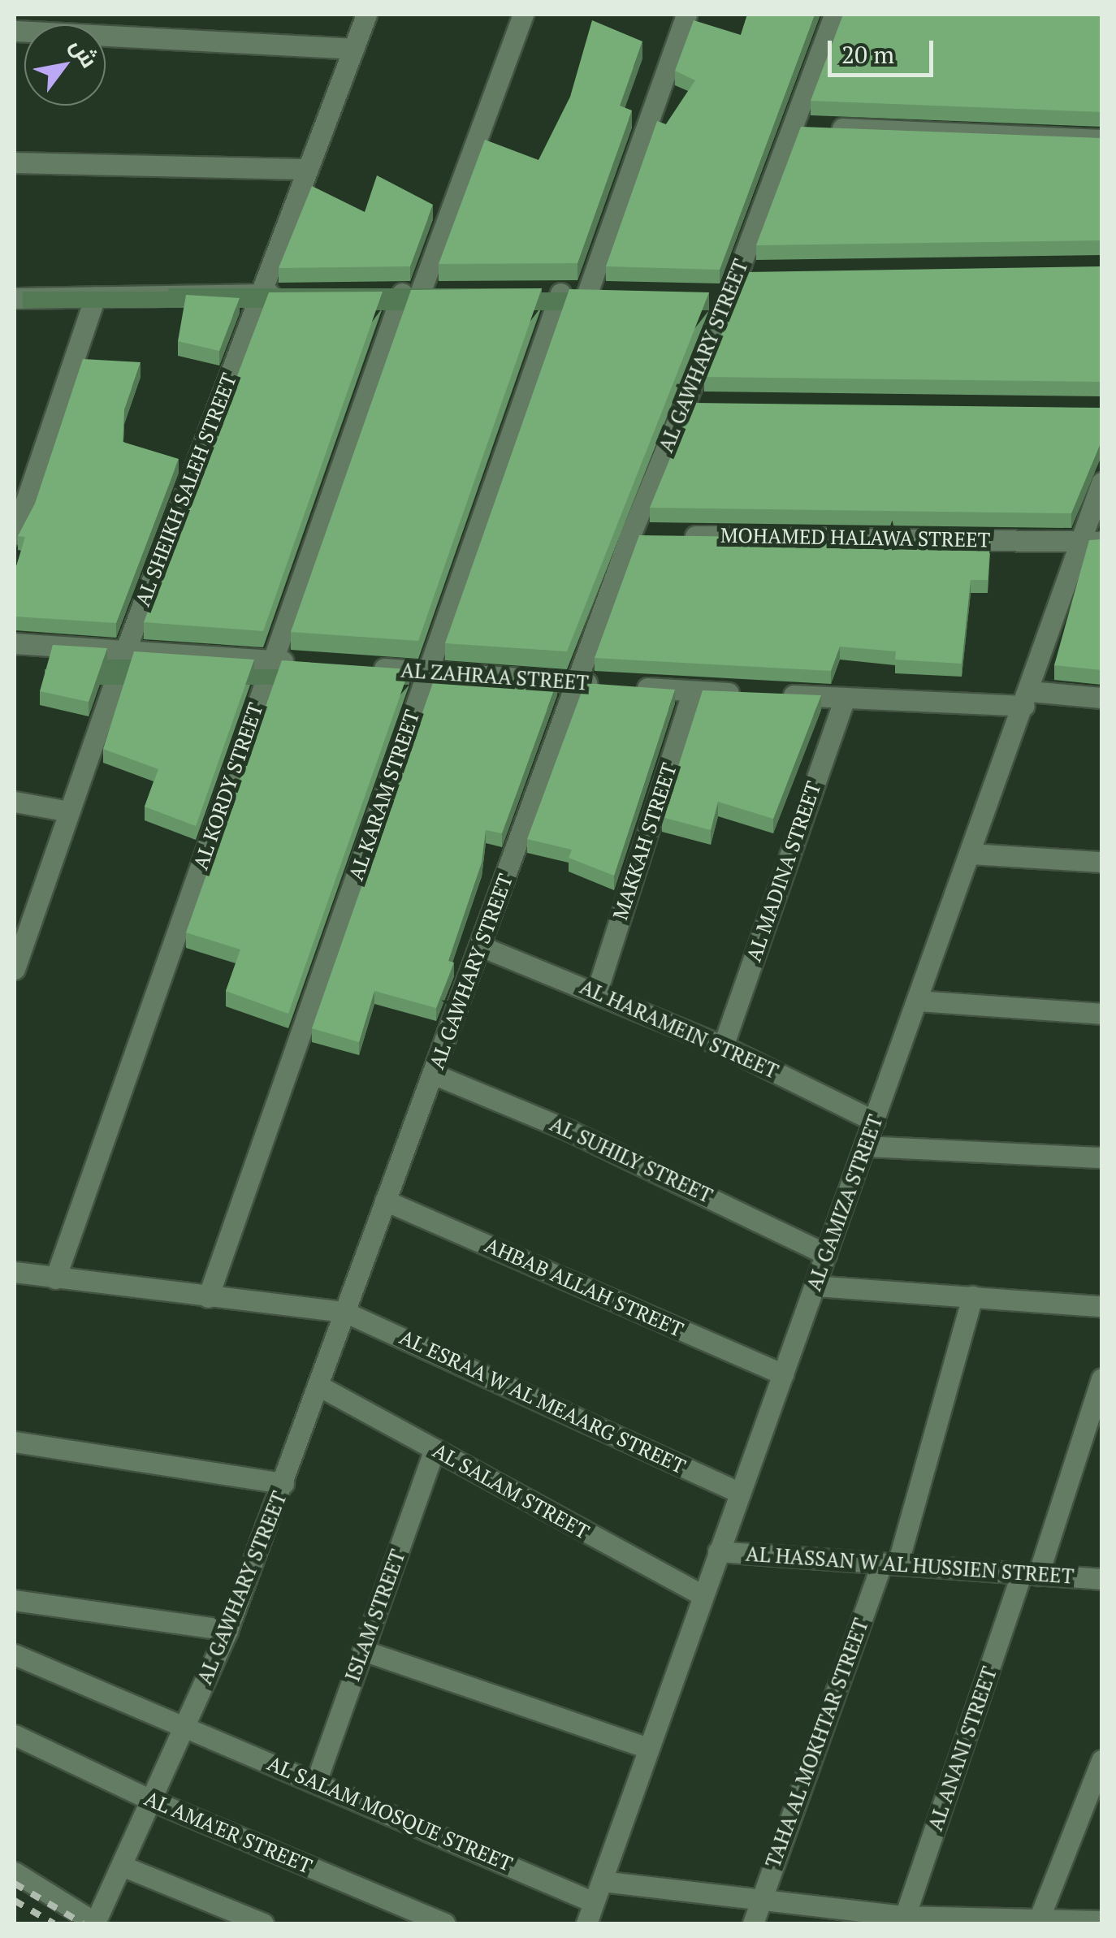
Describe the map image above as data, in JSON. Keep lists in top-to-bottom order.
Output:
{
  "streets": {
    "street": [
      "AL GAWHARY STREET",
      "AL SHEIKH SALEH STREET",
      "MOHAMED HALAWA STREET",
      "AL ZAHRAA STREET",
      "AL KORDY STREET",
      "AL KARAM STREET",
      "MAKKAH STREET",
      "AL MADINA STREET",
      "AL HARAMEIN STREET",
      "AL SUHILY STREET",
      "AL GAMIZA STREET",
      "AHBAB ALLAH STREET",
      "AL ESRAA W AL MEAARG STREET",
      "AL SALAM STREET",
      "AL HASSAN W AL HUSSIEN STREET",
      "ISLAM STREET",
      "TAHA AL MOKHTAR STREET",
      "AL ANANI STREET",
      "AL SALAM MOSQUE STREET",
      "AL AMA'ER STREET"
    ]
  },
  "crossings": [
    ["AL GAWHARY STREET", "MOHAMED HALAWA STREET"],
    ["AL GAWHARY STREET", "AL ZAHRAA STREET"],
    ["AL GAWHARY STREET", "AL HARAMEIN STREET"],
    ["AL GAWHARY STREET", "AL SUHILY STREET"],
    ["AL GAWHARY STREET", "AHBAB ALLAH STREET"],
    ["AL GAWHARY STREET", "AL ESRAA W AL MEAARG STREET"],
    ["AL GAWHARY STREET", "AL SALAM STREET"],
    ["AL GAWHARY STREET", "AL SALAM MOSQUE STREET"],
    ["AL GAWHARY STREET", "AL AMA'ER STREET"],
    ["MOHAMED HALAWA STREET", "AL GAMIZA STREET"],
    ["AL ZAHRAA STREET", "AL KARAM STREET"],
    ["AL ZAHRAA STREET", "MAKKAH STREET"],
    ["AL ZAHRAA STREET", "AL MADINA STREET"],
    ["AL ZAHRAA STREET", "AL GAMIZA STREET"],
    ["AL KORDY STREET", "AL ESRAA W AL MEAARG STREET"],
    ["AL KARAM STREET", "AL ESRAA W AL MEAARG STREET"],
    ["MAKKAH STREET", "AL HARAMEIN STREET"],
    ["AL MADINA STREET", "AL HARAMEIN STREET"],
    ["AL HARAMEIN STREET", "AL GAMIZA STREET"],
    ["AL SUHILY STREET", "AL GAMIZA STREET"],
    ["AL GAMIZA STREET", "AHBAB ALLAH STREET"],
    ["AL GAMIZA STREET", "AL ESRAA W AL MEAARG STREET"],
    ["AL GAMIZA STREET", "AL SALAM STREET"],
    ["AL GAMIZA STREET", "AL HASSAN W AL HUSSIEN STREET"],
    ["AL GAMIZA STREET", "AL SALAM MOSQUE STREET"],
    ["AL SALAM STREET", "ISLAM STREET"],
    ["AL HASSAN W AL HUSSIEN STREET", "TAHA AL MOKHTAR STREET"],
    ["AL HASSAN W AL HUSSIEN STREET", "AL ANANI STREET"],
    ["ISLAM STREET", "AL SALAM MOSQUE STREET"]
  ],
  "scale_bar": "20 m",
  "north": "top right"
}
